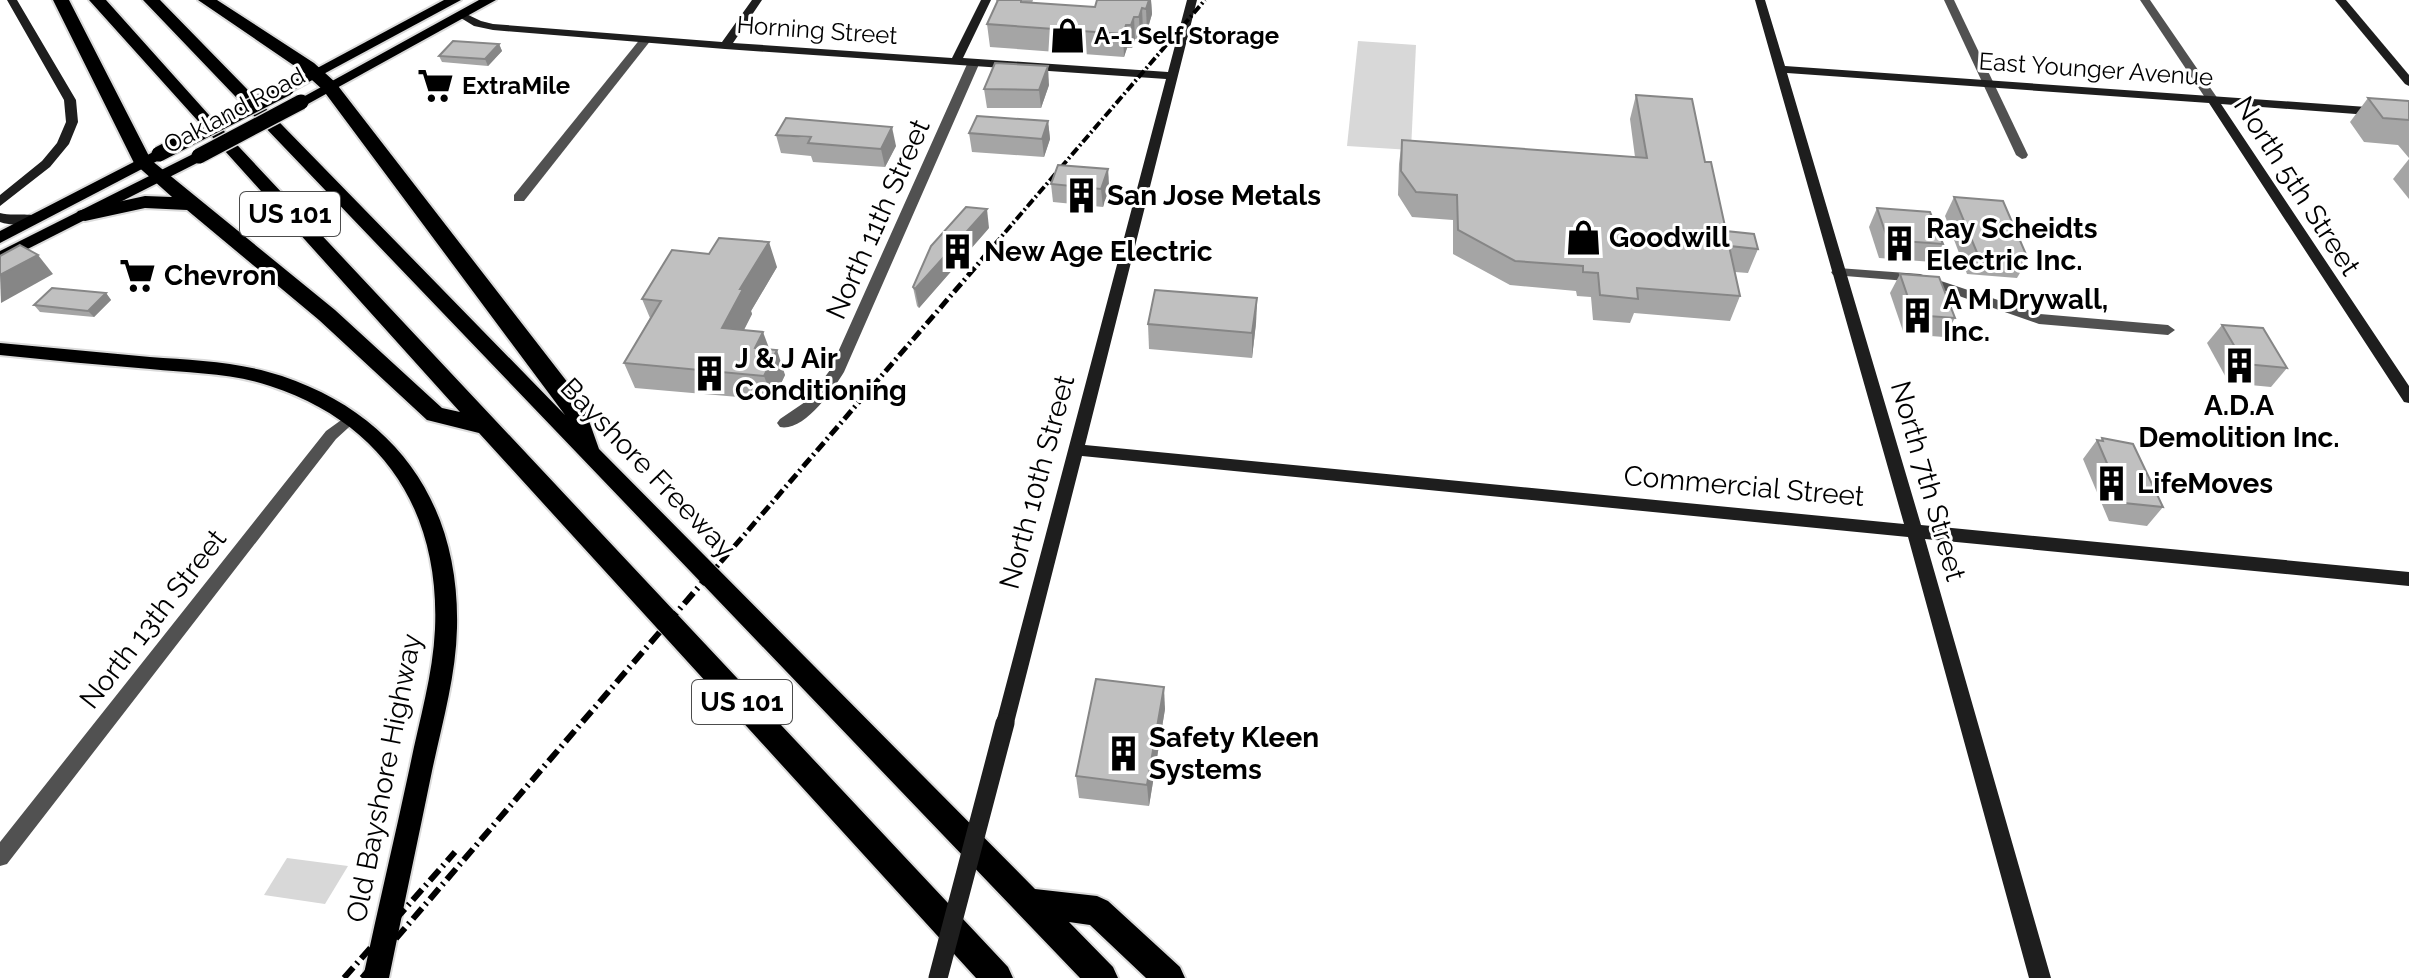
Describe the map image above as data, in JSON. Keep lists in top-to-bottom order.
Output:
{
  "streets": {
    "highway": ["US 101", "Bayshore Freeway"],
    "main road": ["Oakland Road", "Old Bayshore Highway"],
    "street": [
      "Horning Street",
      "East Younger Avenue",
      "North 5th Street",
      "North 11th Street",
      "North 7th Street",
      "North 10th Street",
      "Commercial Street",
      "North 13th Street"
    ]
  },
  "crossings": [
    ["Horning Street", "Oakland Road"],
    ["Horning Street", "North 11th Street"],
    ["Horning Street", "North 10th Street"],
    ["East Younger Avenue", "North 5th Street"],
    ["East Younger Avenue", "North 7th Street"],
    ["North 7th Street", "Commercial Street"],
    ["North 10th Street", "Commercial Street"],
    ["North 13th Street", "Old Bayshore Highway"]
  ],
  "places": {
    "shop": ["A-1 Self Storage", "Goodwill"],
    "supermarket": ["ExtraMile", "Chevron"],
    "building": [
      "San Jose Metals",
      "Ray Scheidts Electric Inc.",
      "New Age Electric",
      "A M Drywall, Inc.",
      "A.D.A Demolition Inc.",
      "J & J Air Conditioning",
      "LifeMoves",
      "Safety Kleen Systems"
    ]
  }
}
